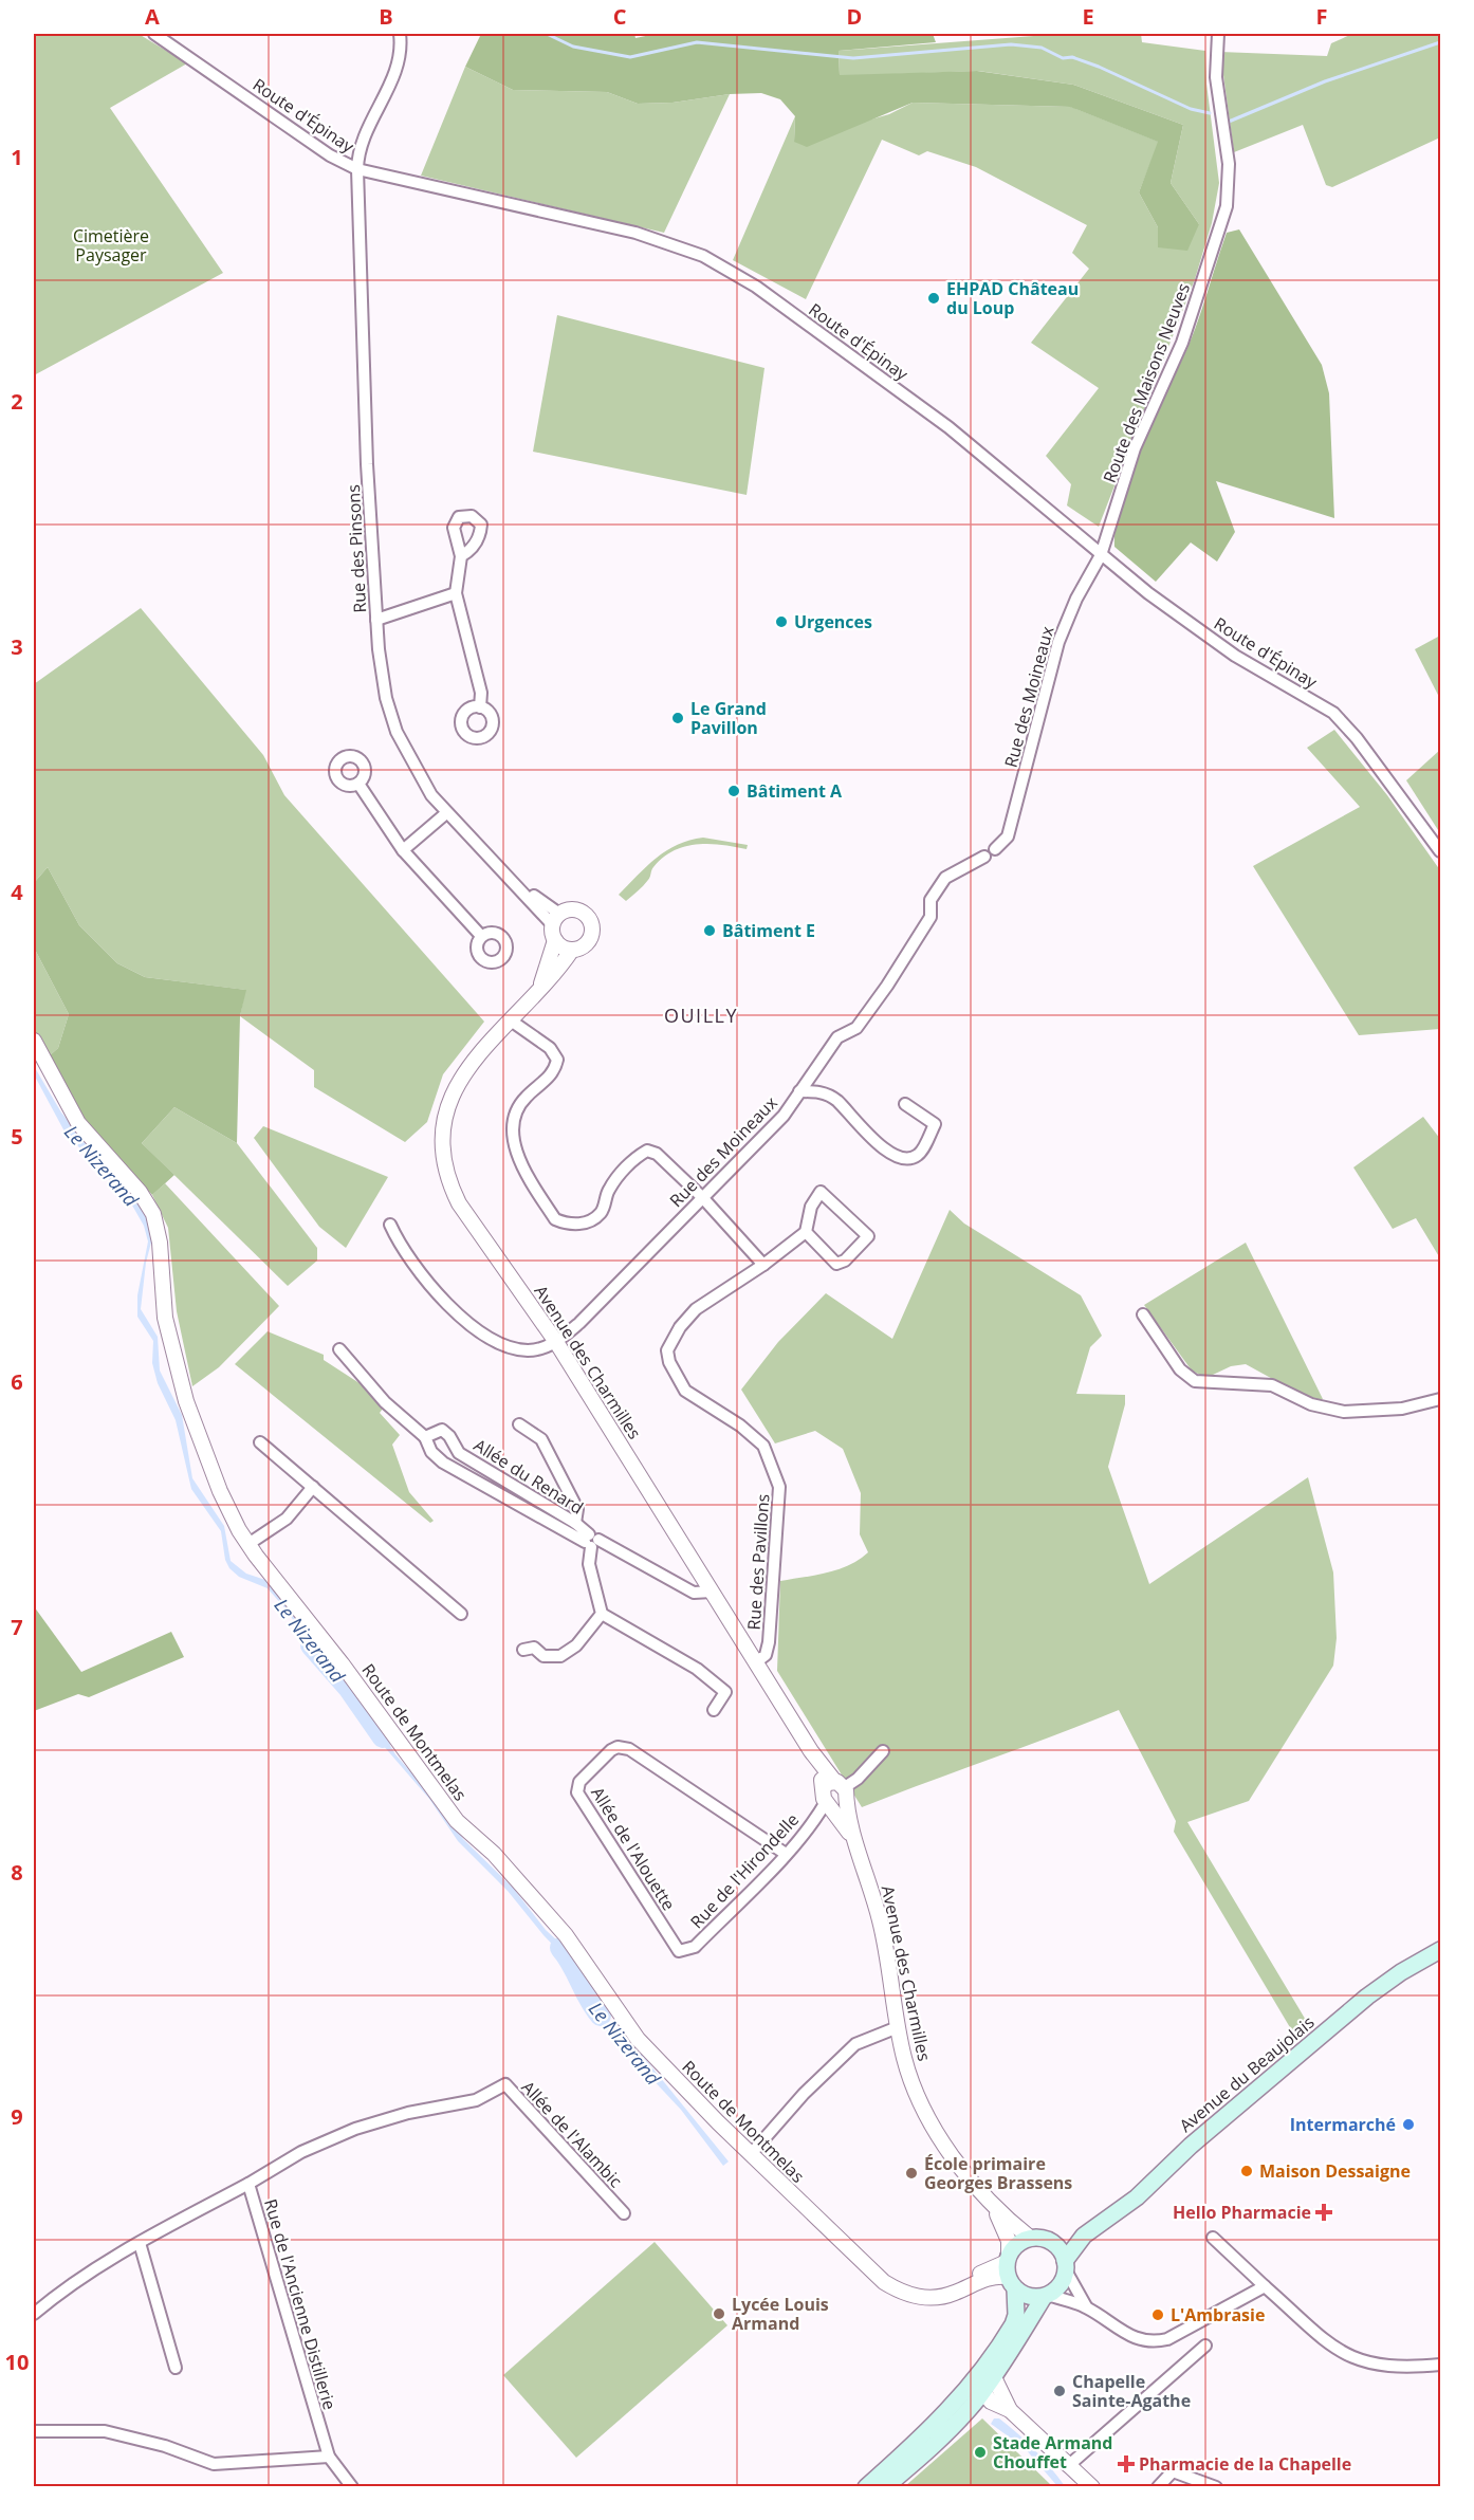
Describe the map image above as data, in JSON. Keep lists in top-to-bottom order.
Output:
{
  "streets": {
    "main road": ["Avenue du Beaujolais"],
    "street": [
      "Route d'Épinay",
      "Route des Maisons Neuves",
      "Rue des Pinsons",
      "Rue des Moineaux",
      "Avenue des Charmilles",
      "Allée du Renard",
      "Rue des Pavillons",
      "Route de Montmelas",
      "Allée de l'Alouette",
      "Rue de l'Hirondelle",
      "Allée de l'Alambic",
      "Rue de l'Ancienne Distillerie"
    ]
  },
  "crossings": [
    ["Route d'Épinay", "Route des Maisons Neuves"],
    ["Route d'Épinay", "Rue des Pinsons"],
    ["Route d'Épinay", "Rue des Moineaux"],
    ["Route des Maisons Neuves", "Rue des Moineaux"],
    ["Rue des Pinsons", "Avenue des Charmilles"],
    ["Rue des Moineaux", "Avenue des Charmilles"],
    ["Avenue des Charmilles", "Allée du Renard"],
    ["Avenue des Charmilles", "Rue des Pavillons"],
    ["Avenue des Charmilles", "Route de Montmelas"],
    ["Avenue des Charmilles", "Rue de l'Hirondelle"],
    ["Avenue des Charmilles", "Avenue du Beaujolais"],
    ["Route de Montmelas", "Avenue du Beaujolais"],
    ["Allée de l'Alouette", "Rue de l'Hirondelle"],
    ["Allée de l'Alambic", "Rue de l'Ancienne Distillerie"]
  ],
  "districts": ["OUILLY"],
  "water": ["Le Nizerand"],
  "parks": ["Cimetière Paysager"],
  "places": {
    "other": [
      "EHPAD Château du Loup",
      "Urgences",
      "Le Grand Pavillon",
      "Bâtiment A",
      "Bâtiment E",
      "Intermarché",
      "Maison Dessaigne",
      "École primaire Georges Brassens",
      "Lycée Louis Armand",
      "L'Ambrasie",
      "Chapelle Sainte-Agathe",
      "Stade Armand Chouffet"
    ],
    "health": ["Hello Pharmacie", "Pharmacie de la Chapelle"]
  },
  "grid": {
    "columns": [
      "A",
      "B",
      "C",
      "D",
      "E",
      "F"
    ],
    "rows": [
      "1",
      "2",
      "3",
      "4",
      "5",
      "6",
      "7",
      "8",
      "9",
      "10"
    ]
  }
}
